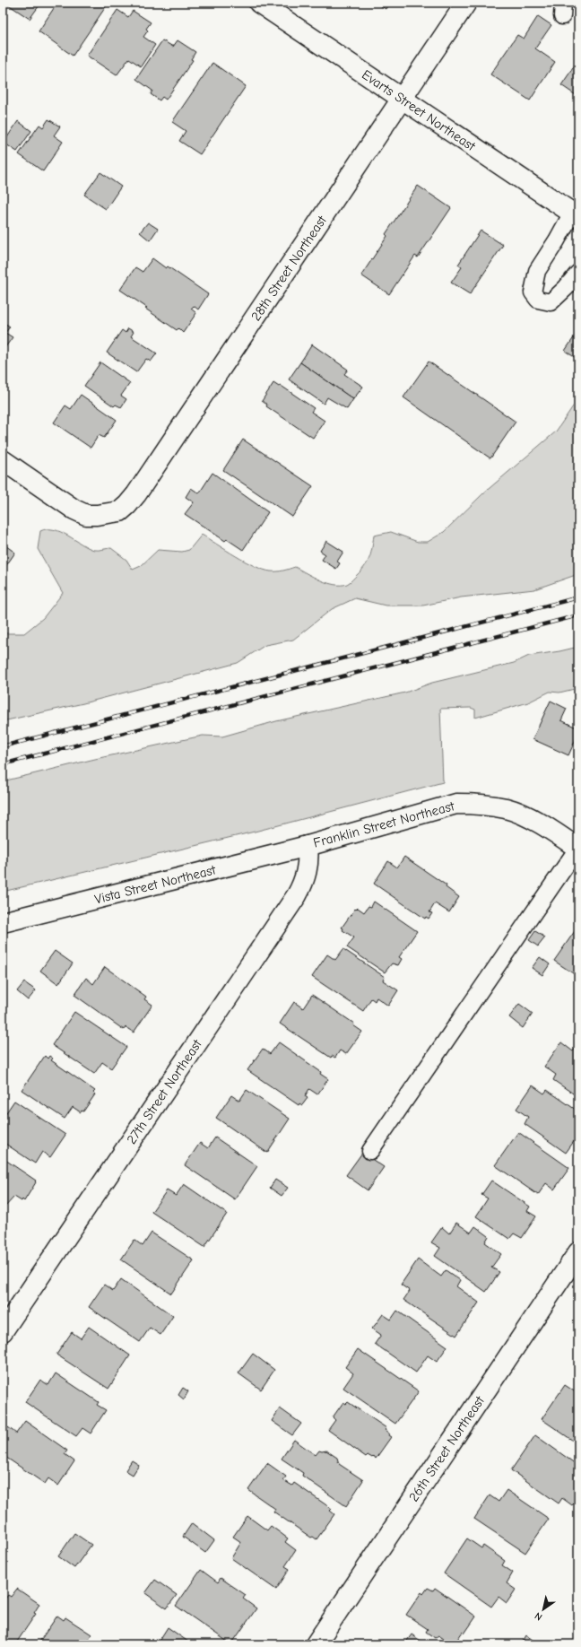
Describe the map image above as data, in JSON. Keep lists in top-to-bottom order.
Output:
{
  "streets": {
    "street": [
      "Evarts Street Northeast",
      "28th Street Northeast",
      "Franklin Street Northeast",
      "Vista Street Northeast",
      "27th Street Northeast",
      "26th Street Northeast"
    ]
  },
  "crossings": [
    ["Evarts Street Northeast", "28th Street Northeast"],
    ["Franklin Street Northeast", "Vista Street Northeast"],
    ["Franklin Street Northeast", "27th Street Northeast"],
    ["Vista Street Northeast", "27th Street Northeast"]
  ],
  "north": "bottom left"
}
